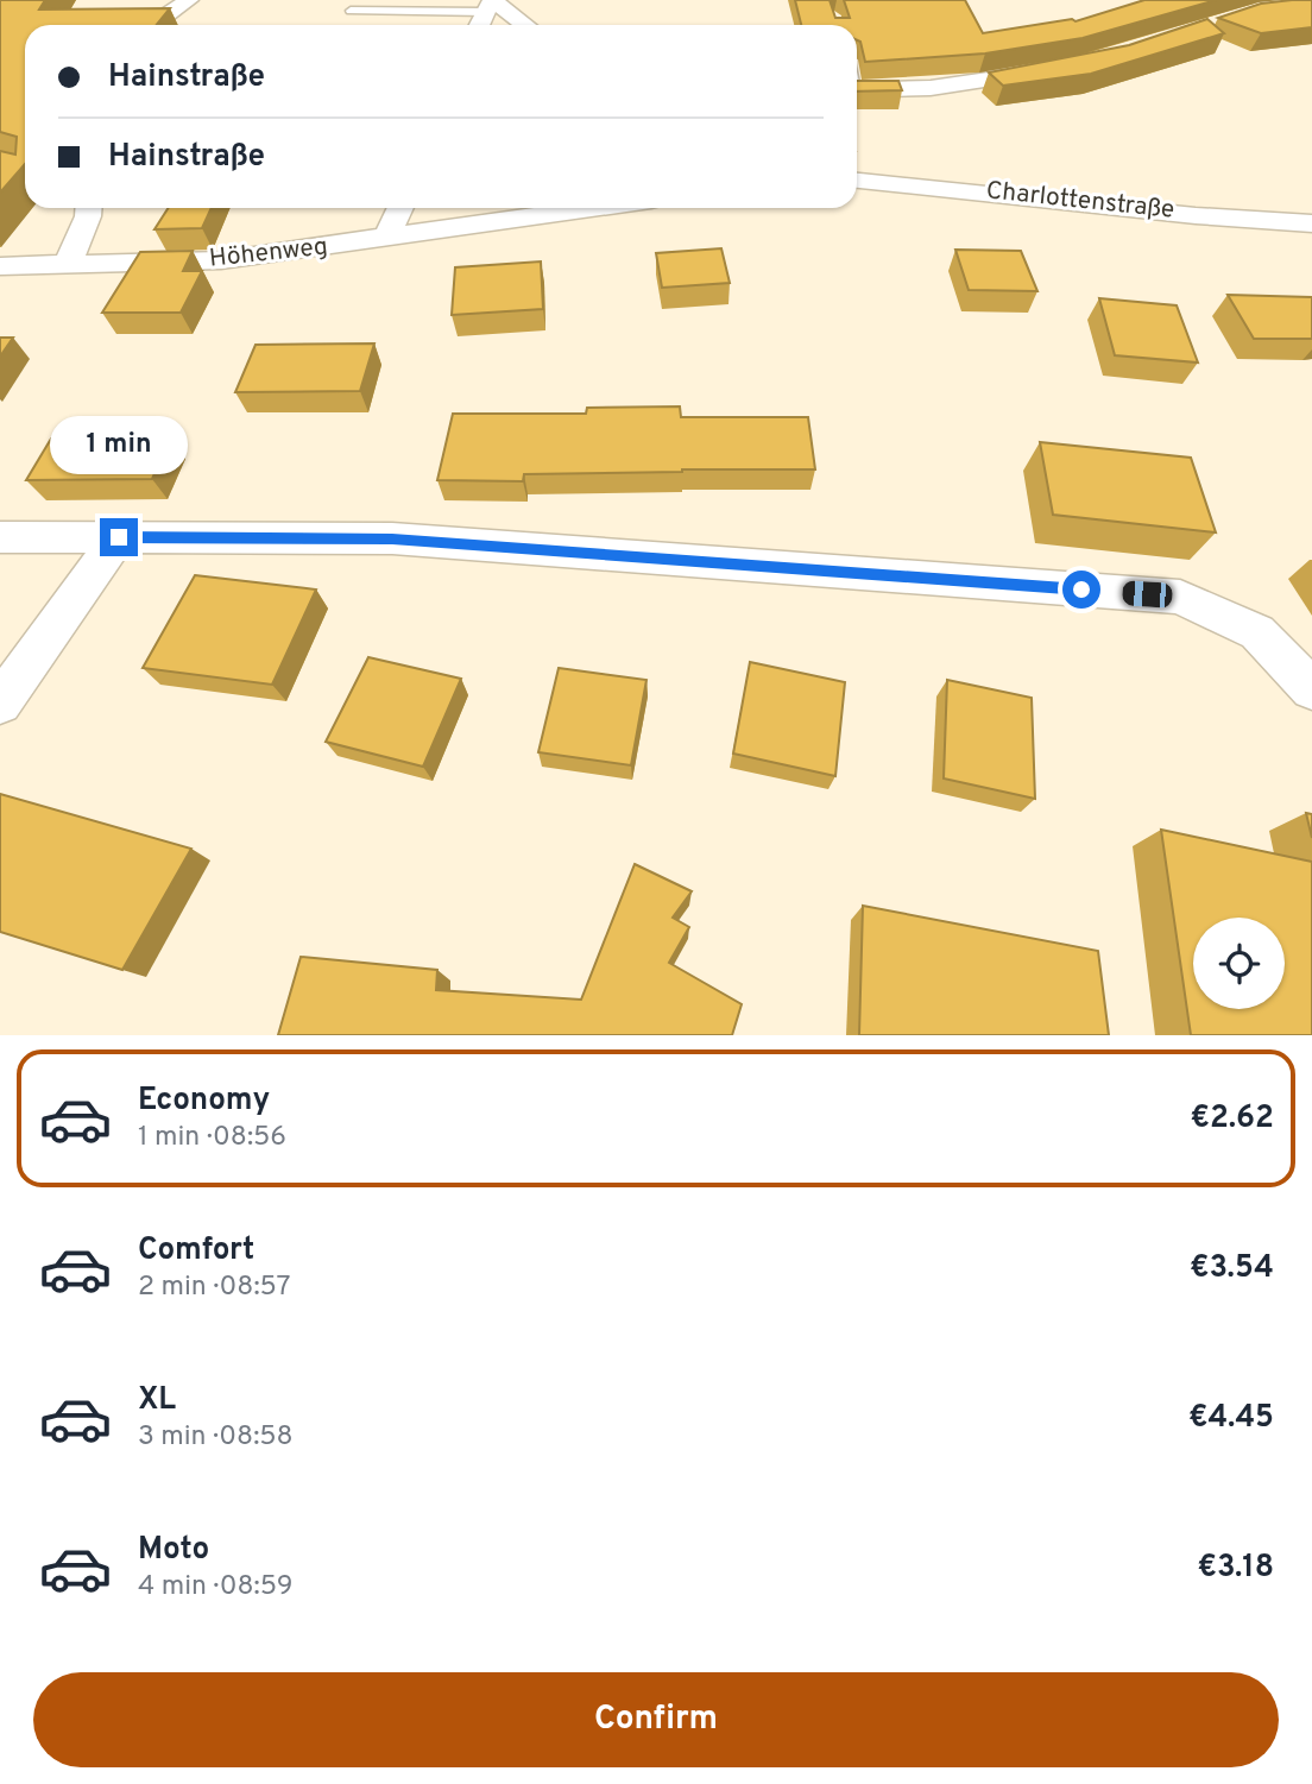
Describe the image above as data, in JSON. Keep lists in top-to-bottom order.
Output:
{
  "streets": {
    "street": ["Charlottenstraße", "Höhenweg"]
  },
  "page": {
    "banner": ["Hainstraße", "Hainstraße"],
    "bubble": "1 min",
    "list": [
      {
        "name": "Economy",
        "note": "1 min · 08:56",
        "value": "€2.62"
      },
      {
        "name": "Comfort",
        "note": "2 min · 08:57",
        "value": "€3.54"
      },
      {
        "name": "XL",
        "note": "3 min · 08:58",
        "value": "€4.45"
      },
      {
        "name": "Moto",
        "note": "4 min · 08:59",
        "value": "€3.18"
      }
    ],
    "buttons": "Confirm"
  }
}
